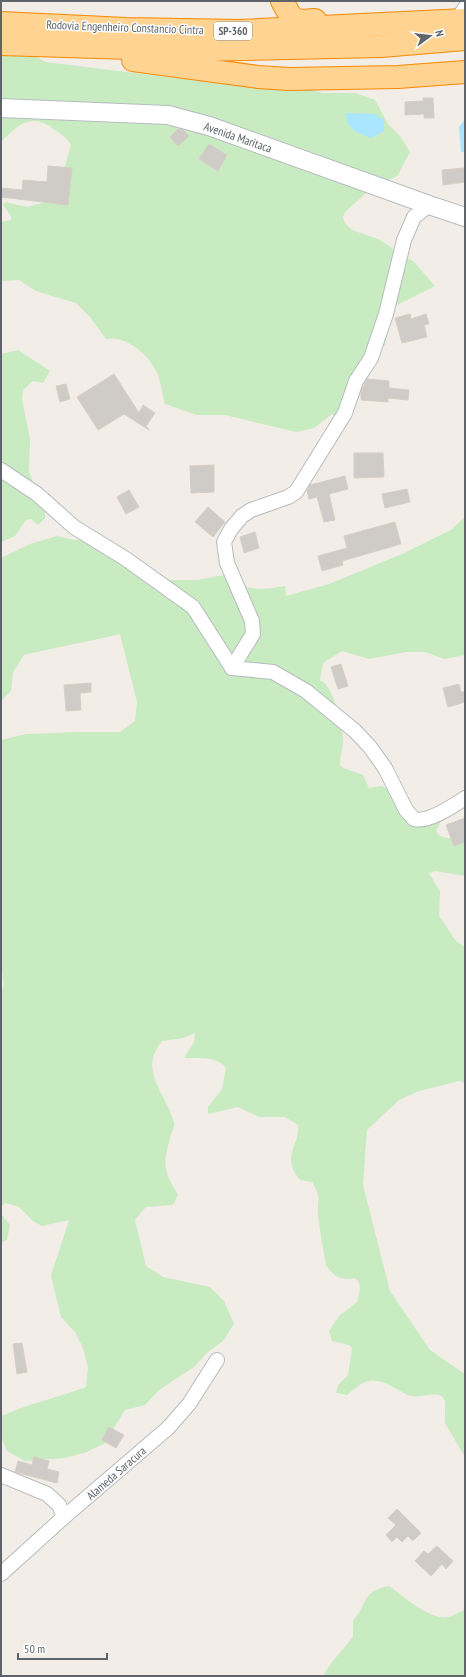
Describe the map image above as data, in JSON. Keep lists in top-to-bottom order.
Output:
{
  "streets": {
    "highway": ["Rodovia Engenheiro Constancio Cintra", "SP-360"],
    "street": ["Avenida Maritaca", "Alameda Saracura"]
  },
  "scale_bar": "50 m",
  "north": "right"
}
